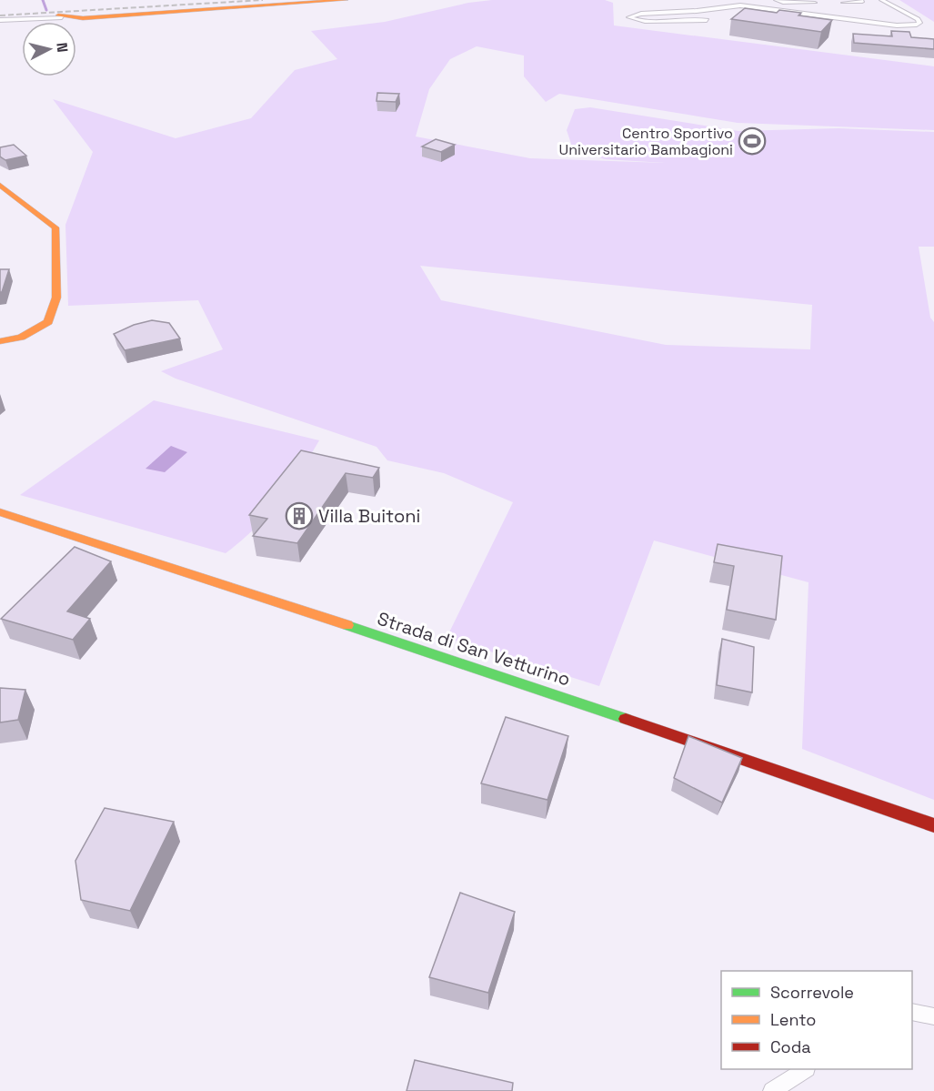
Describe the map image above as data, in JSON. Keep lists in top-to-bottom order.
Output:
{
  "streets": {
    "street": ["Strada di San Vetturino"]
  },
  "places": {
    "sports": ["Centro Sportivo Universitario Bambagioni"],
    "building": ["Villa Buitoni"]
  },
  "legend": ["Scorrevole", "Lento", "Coda"],
  "north": "right"
}
